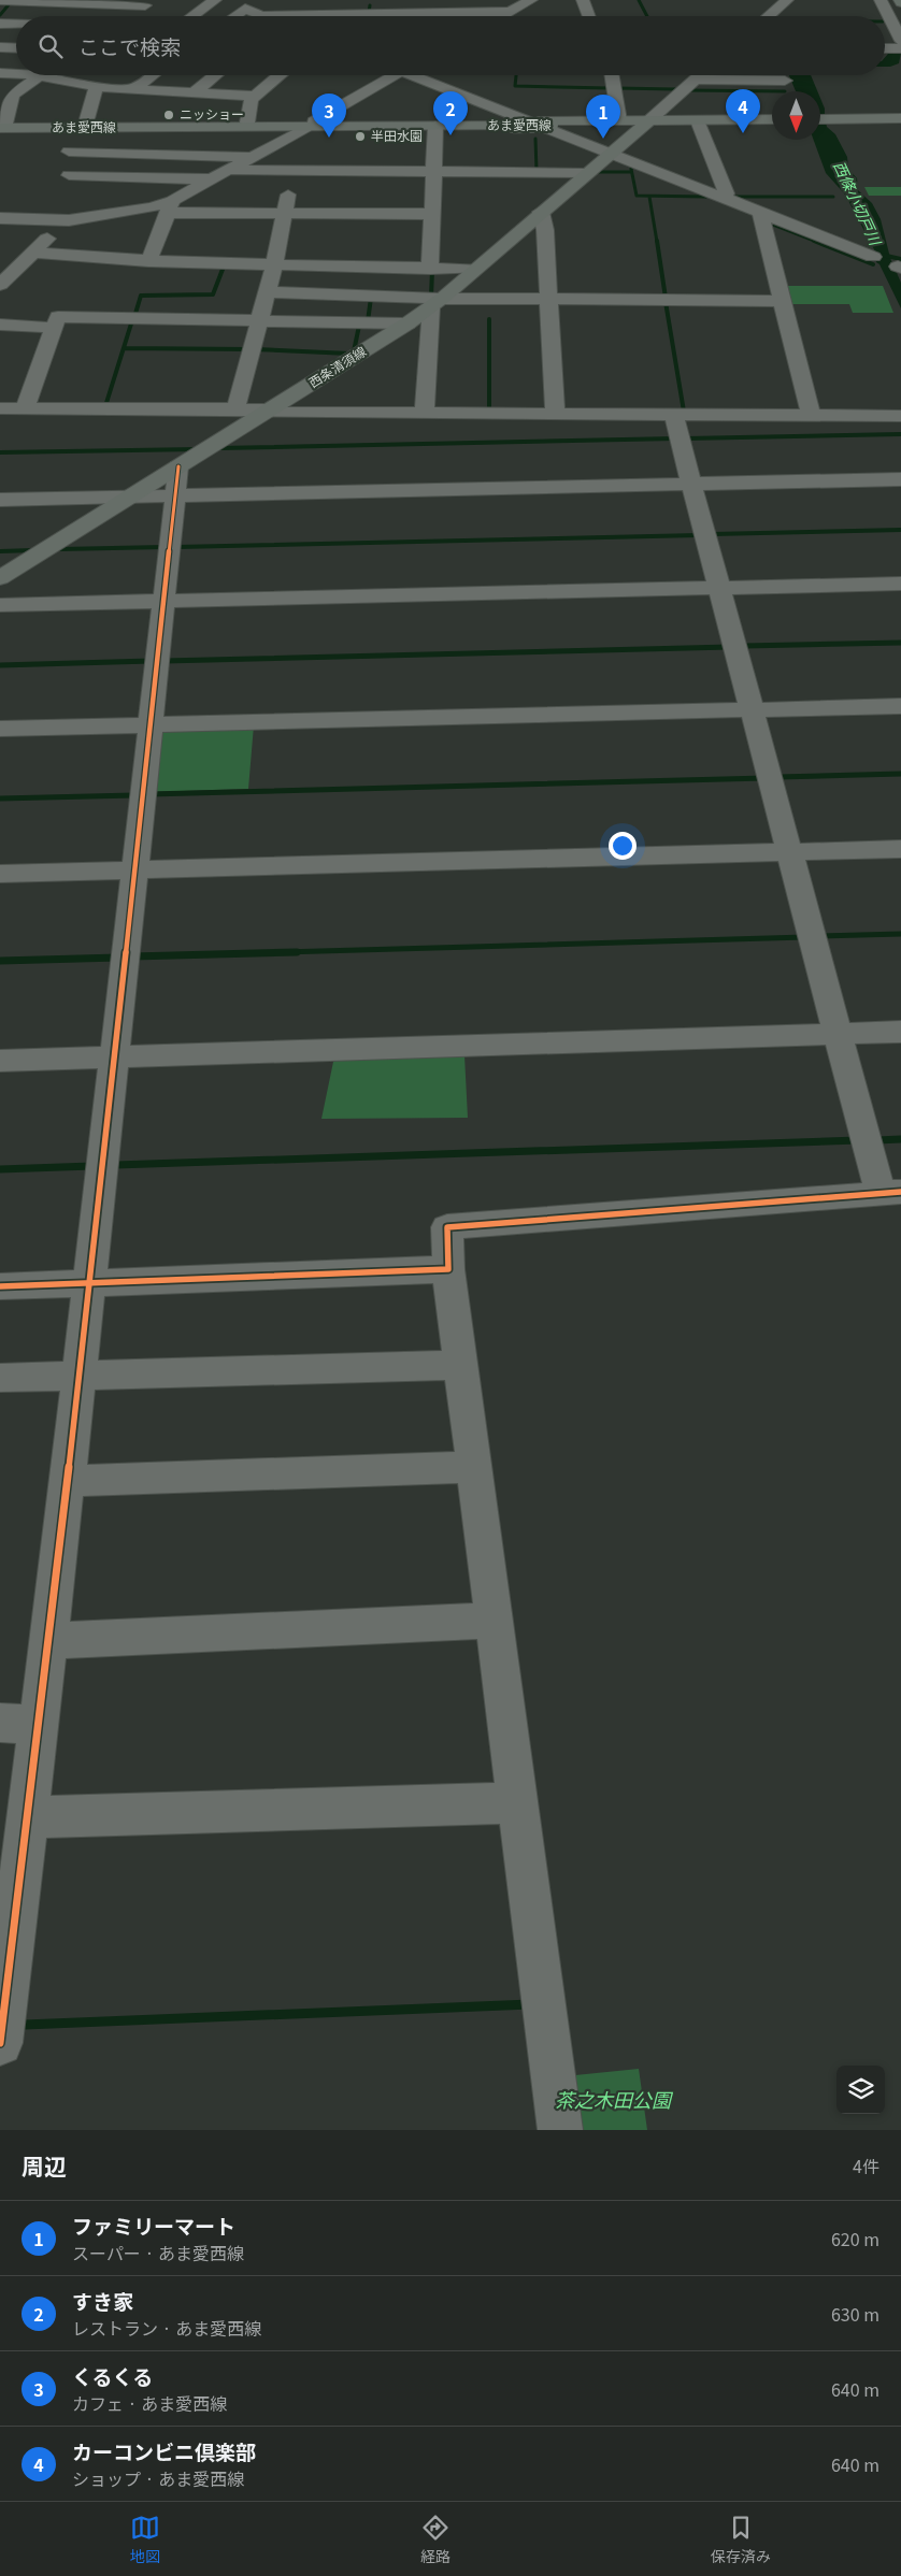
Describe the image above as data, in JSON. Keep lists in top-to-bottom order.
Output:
{
  "streets": {
    "main road": ["あま愛西線", "西条清須線"]
  },
  "crossings": [
    ["あま愛西線", "西条清須線"]
  ],
  "water": ["西條小切戸川"],
  "parks": ["茶之木田公園"],
  "places": ["ニッショー", "半田水園"],
  "north": "bottom",
  "page": {
    "search": "ここで検索",
    "pins": [
      "4",
      "2",
      "3",
      "1"
    ],
    "heading": ["周辺", "4件"],
    "list": [
      {
        "mark": "1",
        "name": "ファミリーマート",
        "note": "スーパー · あま愛西線",
        "value": "620 m"
      },
      {
        "mark": "2",
        "name": "すき家",
        "note": "レストラン · あま愛西線",
        "value": "630 m"
      },
      {
        "mark": "3",
        "name": "くるくる",
        "note": "カフェ · あま愛西線",
        "value": "640 m"
      },
      {
        "mark": "4",
        "name": "カーコンビニ倶楽部",
        "note": "ショップ · あま愛西線",
        "value": "640 m"
      }
    ],
    "nav": ["地図", "経路", "保存済み"]
  }
}
